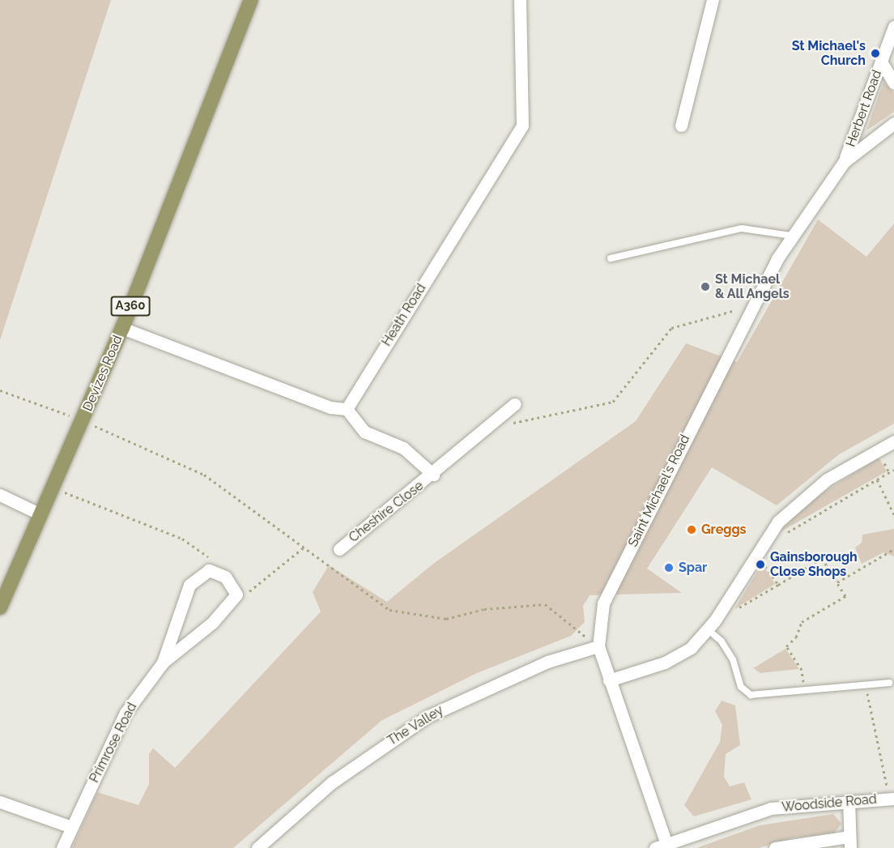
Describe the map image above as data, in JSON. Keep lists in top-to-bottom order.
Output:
{
  "streets": {
    "main road": ["A360", "Devizes Road"],
    "street": [
      "Herbert Road",
      "Heath Road",
      "Saint Michael's Road",
      "Cheshire Close",
      "The Valley",
      "Primrose Road",
      "Woodside Road"
    ]
  },
  "crossings": [
    ["Herbert Road", "Saint Michael's Road"],
    ["Heath Road", "Cheshire Close"],
    ["Saint Michael's Road", "The Valley"],
    ["Saint Michael's Road", "Woodside Road"]
  ],
  "places": [
    "St Michael's Church",
    "St Michael & All Angels",
    "Greggs",
    "Gainsborough Close Shops",
    "Spar"
  ]
}
